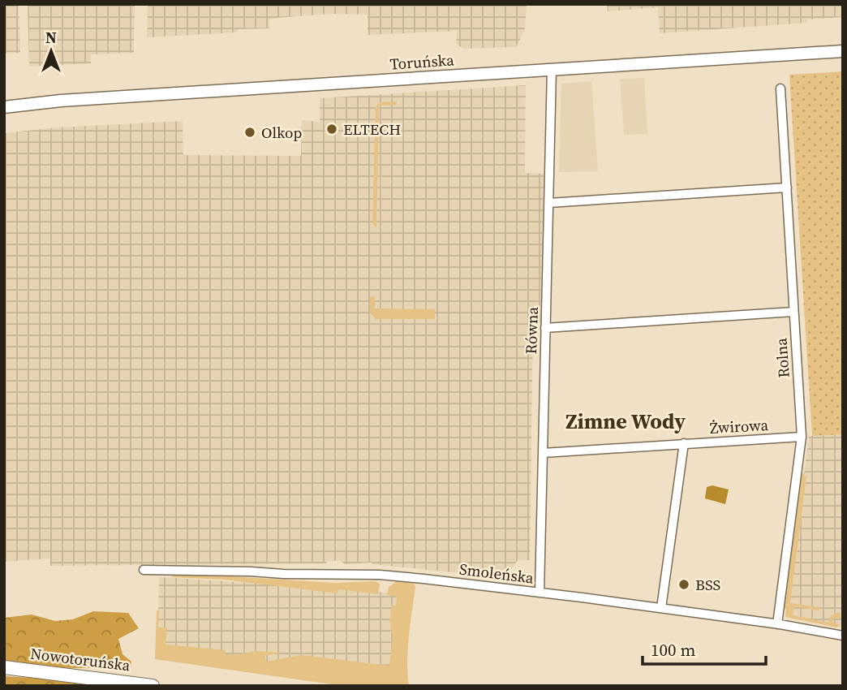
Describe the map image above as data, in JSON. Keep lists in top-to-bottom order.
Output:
{
  "streets": {
    "main road": ["Nowotoruńska"],
    "street": [
      "Toruńska",
      "Równa",
      "Rolna",
      "Żwirowa",
      "Smoleńska"
    ]
  },
  "crossings": [
    ["Toruńska", "Równa"],
    ["Równa", "Żwirowa"],
    ["Równa", "Smoleńska"],
    ["Rolna", "Żwirowa"],
    ["Rolna", "Smoleńska"]
  ],
  "districts": ["Zimne Wody"],
  "places": ["ELTECH", "Olkop", "BSS"],
  "scale_bar": "100 m",
  "north": "top"
}
